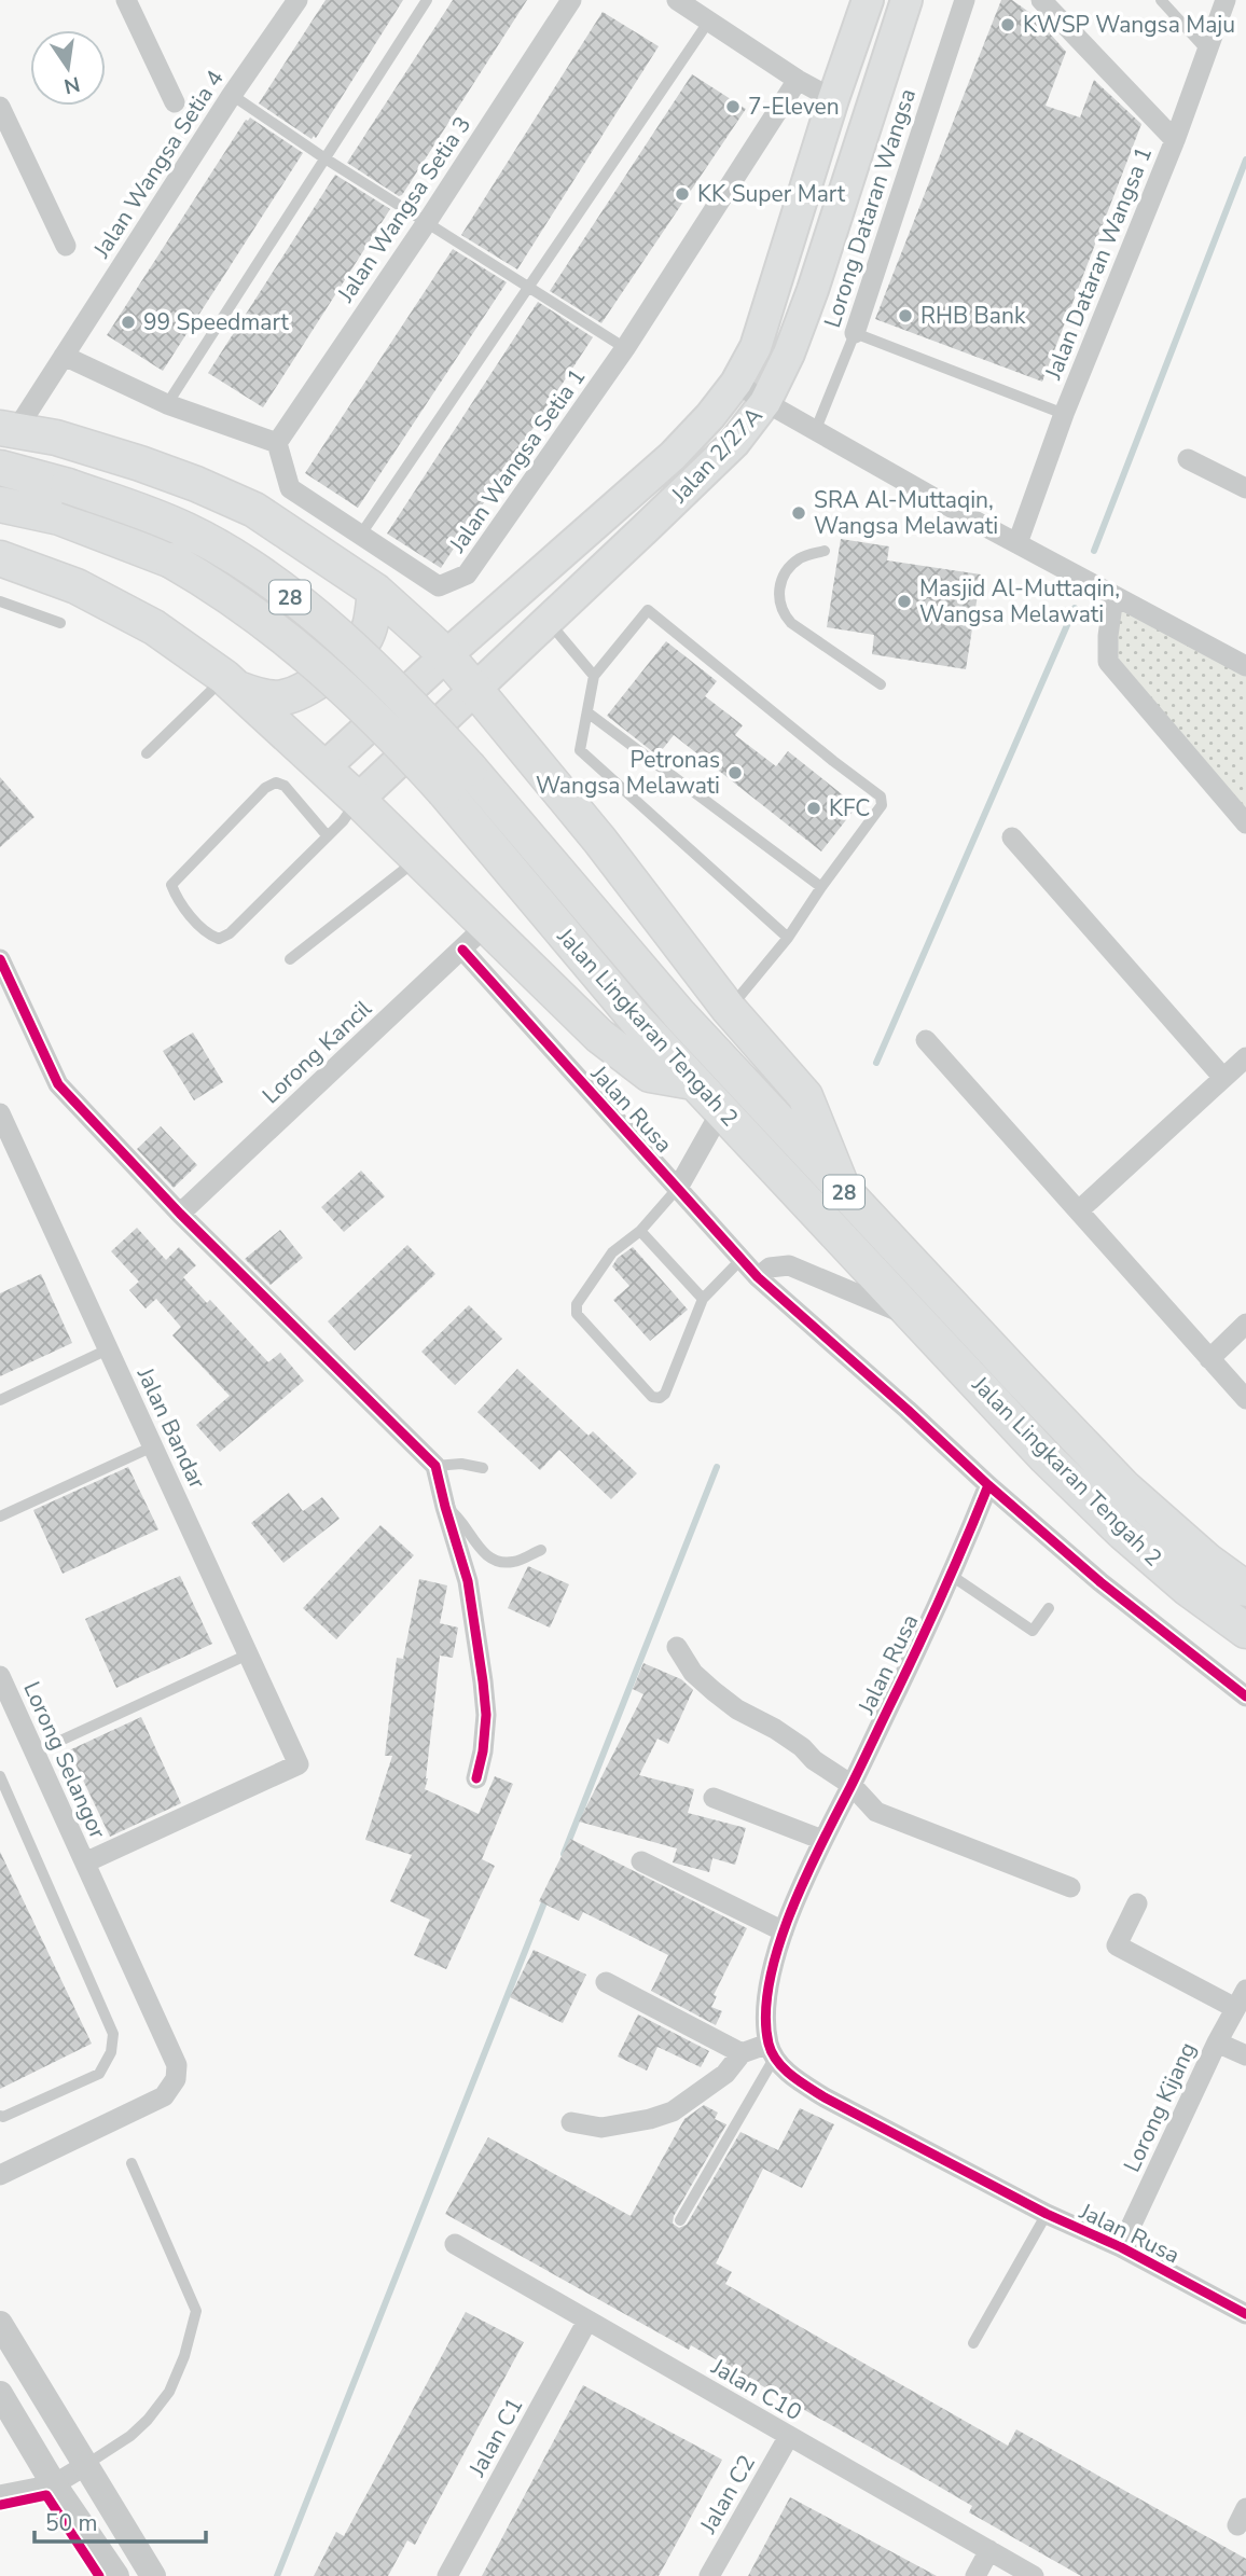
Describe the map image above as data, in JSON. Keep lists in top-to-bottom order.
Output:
{
  "streets": {
    "highway": ["28", "Jalan Lingkaran Tengah 2"],
    "main road": ["Jalan 2/27A"],
    "street": [
      "Jalan Wangsa Setia 4",
      "Lorong Dataran Wangsa",
      "Jalan Wangsa Setia 3",
      "Jalan Dataran Wangsa 1",
      "Jalan Wangsa Setia 1",
      "Lorong Kancil",
      "Jalan Rusa",
      "Jalan Bandar",
      "Lorong Selangor",
      "Lorong Kijang",
      "Jalan C10",
      "Jalan C1",
      "Jalan C2"
    ]
  },
  "crossings": [
    ["Jalan Wangsa Setia 3", "Jalan Wangsa Setia 1"],
    ["Lorong Kancil", "Jalan Rusa"],
    ["Jalan Rusa", "Lorong Kijang"],
    ["Jalan Bandar", "Lorong Selangor"],
    ["Jalan C10", "Jalan C1"],
    ["Jalan C10", "Jalan C2"]
  ],
  "places": [
    "KWSP Wangsa Maju",
    "7-Eleven",
    "KK Super Mart",
    "RHB Bank",
    "99 Speedmart",
    "SRA Al-Muttaqin, Wangsa Melawati",
    "Masjid Al-Muttaqin, Wangsa Melawati",
    "Petronas Wangsa Melawati",
    "KFC"
  ],
  "scale_bar": "50 m",
  "north": "bottom"
}
